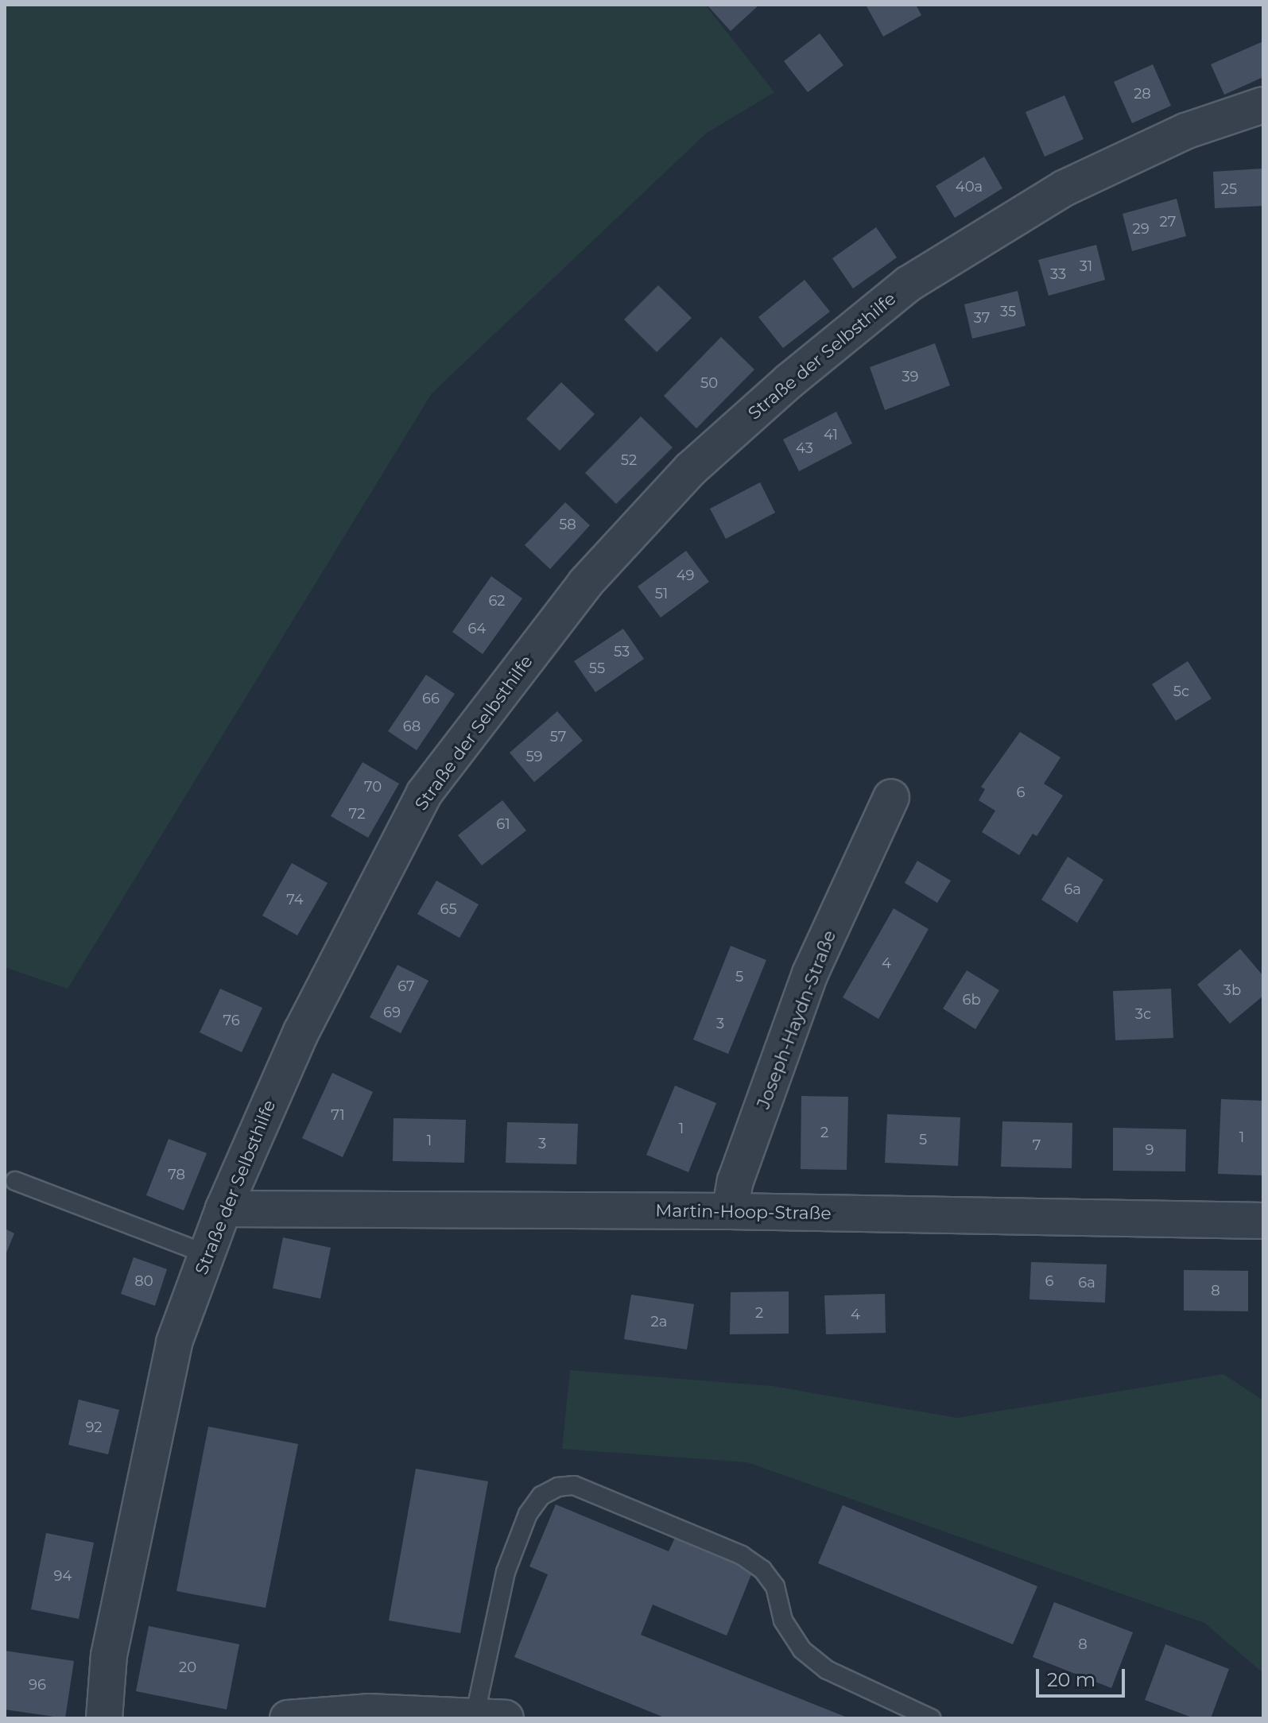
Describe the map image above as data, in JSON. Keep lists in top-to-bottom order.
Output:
{
  "streets": {
    "street": ["Straße der Selbsthilfe", "Joseph-Haydn-Straße", "Martin-Hoop-Straße"]
  },
  "crossings": [
    ["Straße der Selbsthilfe", "Martin-Hoop-Straße"],
    ["Joseph-Haydn-Straße", "Martin-Hoop-Straße"]
  ],
  "house_numbers": [
    "28",
    "40a",
    "25",
    "27",
    "29",
    "31",
    "33",
    "35",
    "37",
    "39",
    "50",
    "41",
    "43",
    "52",
    "58",
    "49",
    "51",
    "62",
    "64",
    "53",
    "55",
    "5c",
    "66",
    "68",
    "57",
    "59",
    "70",
    "6",
    "72",
    "61",
    "6a",
    "74",
    "65",
    "4",
    "5",
    "67",
    "3b",
    "6b",
    "69",
    "3c",
    "76",
    "3",
    "71",
    "1",
    "2",
    "1",
    "5",
    "1",
    "3",
    "7",
    "9",
    "78",
    "80",
    "6",
    "6a",
    "8",
    "2",
    "4",
    "2a",
    "92",
    "94",
    "8",
    "20",
    "96"
  ],
  "scale_bar": "20 m"
}
